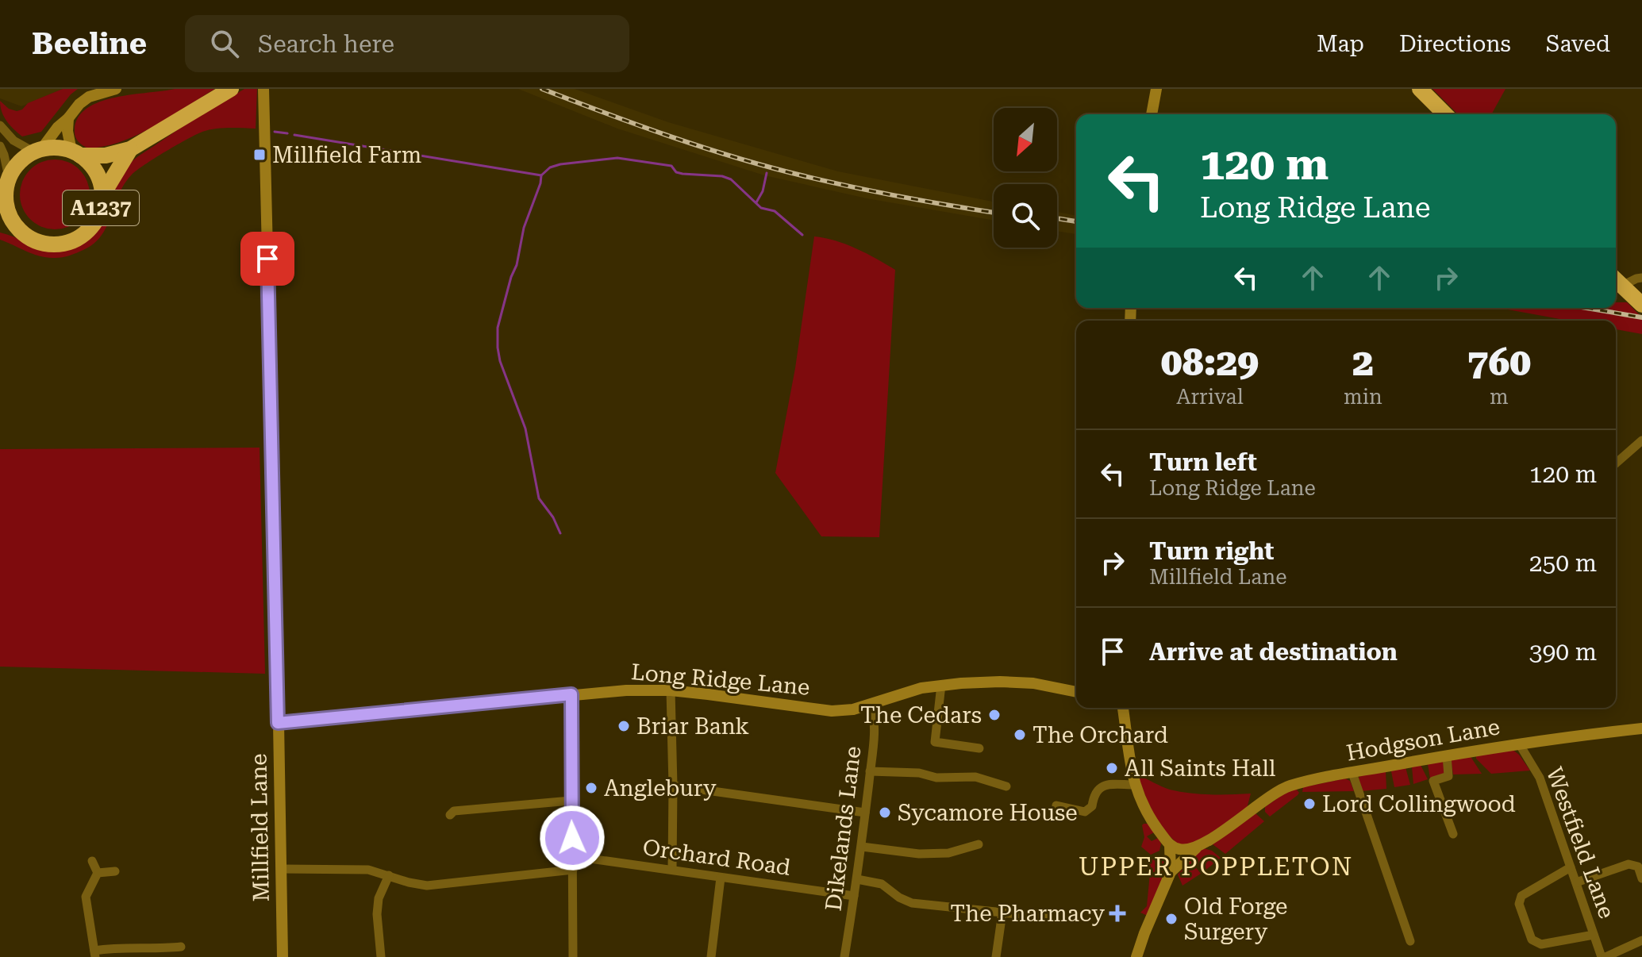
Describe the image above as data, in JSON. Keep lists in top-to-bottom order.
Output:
{
  "streets": {
    "highway": ["A1237"],
    "street": [
      "Long Ridge Lane",
      "Hodgson Lane",
      "Millfield Lane",
      "Dikelands Lane",
      "Westfield Lane",
      "Orchard Road"
    ]
  },
  "crossings": [
    ["Long Ridge Lane", "Millfield Lane"],
    ["Long Ridge Lane", "Dikelands Lane"],
    ["Hodgson Lane", "Westfield Lane"],
    ["Dikelands Lane", "Orchard Road"]
  ],
  "districts": ["UPPER POPPLETON"],
  "places": {
    "transit": ["Millfield Farm"],
    "other": [
      "The Cedars",
      "Briar Bank",
      "The Orchard",
      "All Saints Hall",
      "Anglebury",
      "Lord Collingwood",
      "Sycamore House",
      "Old Forge Surgery"
    ],
    "health": ["The Pharmacy"]
  },
  "north": "bottom left",
  "page": {
    "header": "Beeline",
    "search": "Search here",
    "nav": ["Map", "Directions", "Saved"],
    "turn": ["120 m", "Long Ridge Lane"],
    "eta": [
      "08:29",
      "Arrival",
      "2",
      "min",
      "760",
      "m"
    ],
    "list": [
      {
        "name": "Turn left",
        "note": "Long Ridge Lane",
        "value": "120 m"
      },
      {
        "name": "Turn right",
        "note": "Millfield Lane",
        "value": "250 m"
      },
      {
        "name": "Arrive at destination",
        "value": "390 m"
      }
    ]
  }
}
